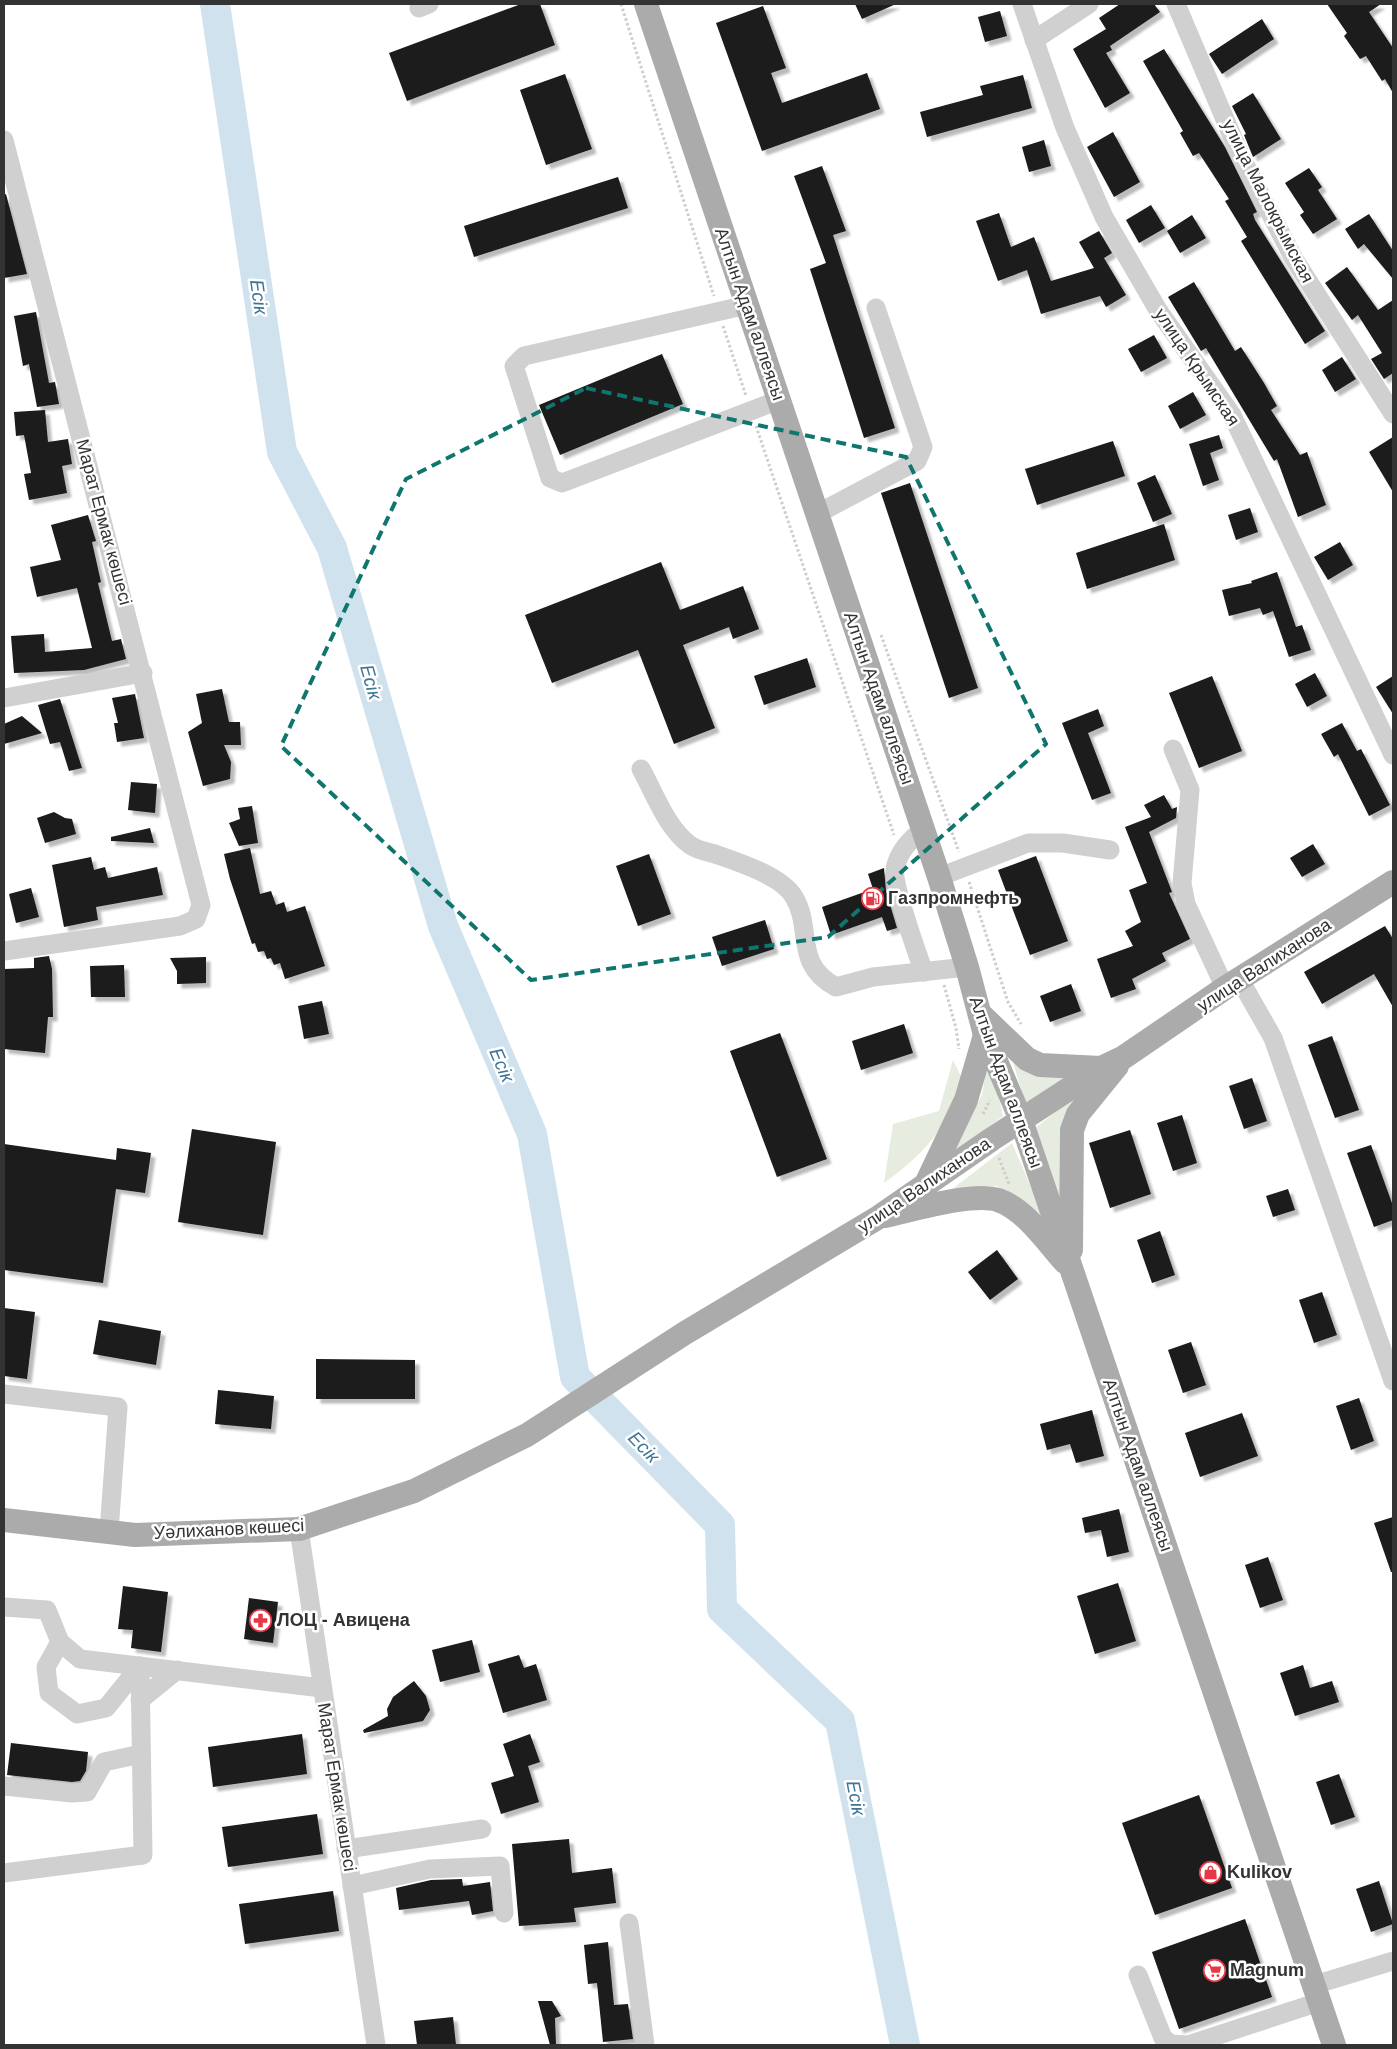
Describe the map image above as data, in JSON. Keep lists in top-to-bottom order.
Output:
{
  "streets": {
    "main road": ["Алтын Адам аллеясы", "улица Валиханова", "Уәлиханов көшесі"],
    "street": ["улица Малокрымская", "улица Крымская", "Марат Ермак көшесі"]
  },
  "crossings": [
    ["Алтын Адам аллеясы", "улица Валиханова"],
    ["Марат Ермак көшесі", "Уәлиханов көшесі"],
    ["улица Валиханова", "Уәлиханов көшесі"]
  ],
  "water": ["Есік"],
  "places": {
    "fuel station": ["Газпромнефть"],
    "pharmacy": ["ЛОЦ - Авицена"],
    "shop": ["Kulikov"],
    "supermarket": ["Magnum"]
  }
}
